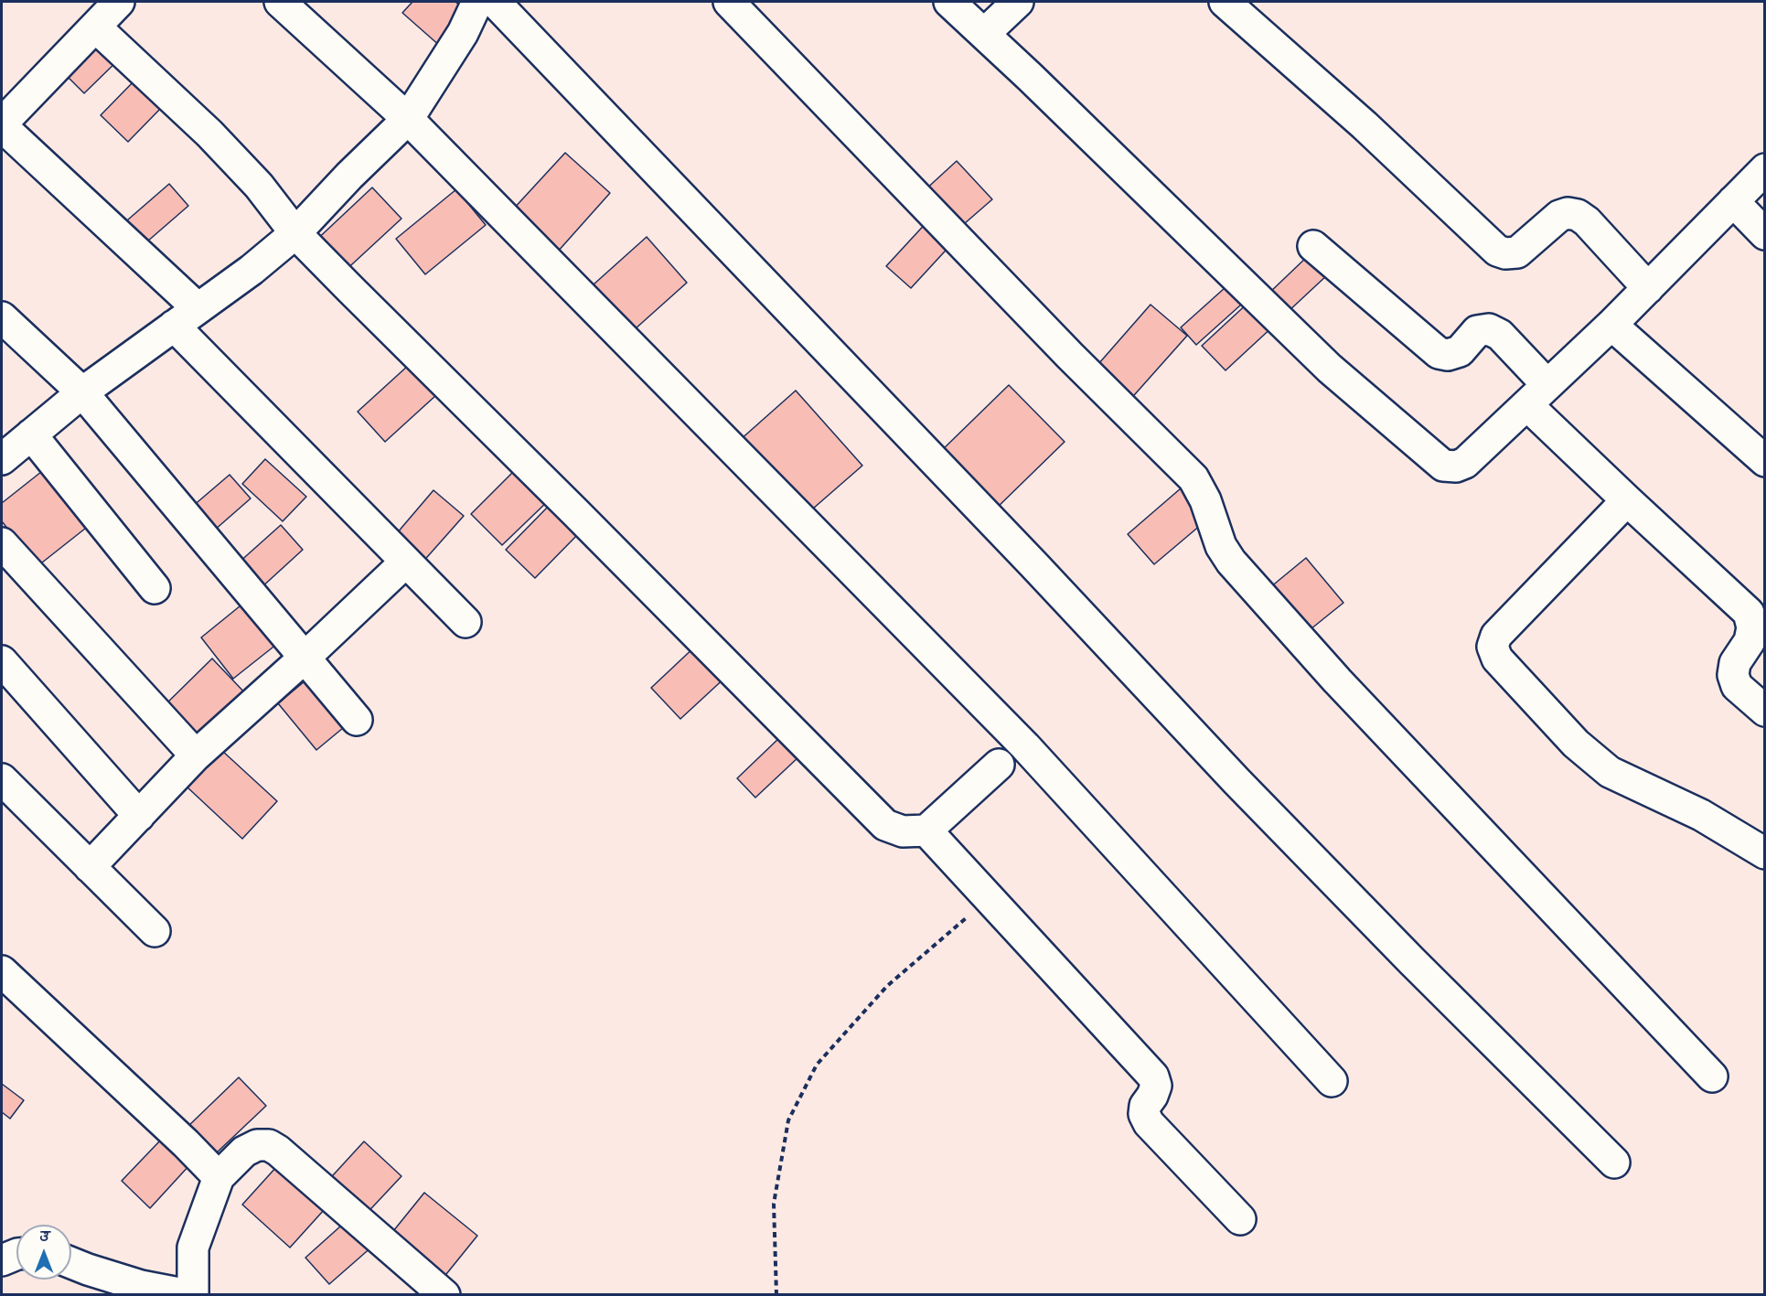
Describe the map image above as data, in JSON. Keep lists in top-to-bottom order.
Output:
{
  "north": "top"
}
